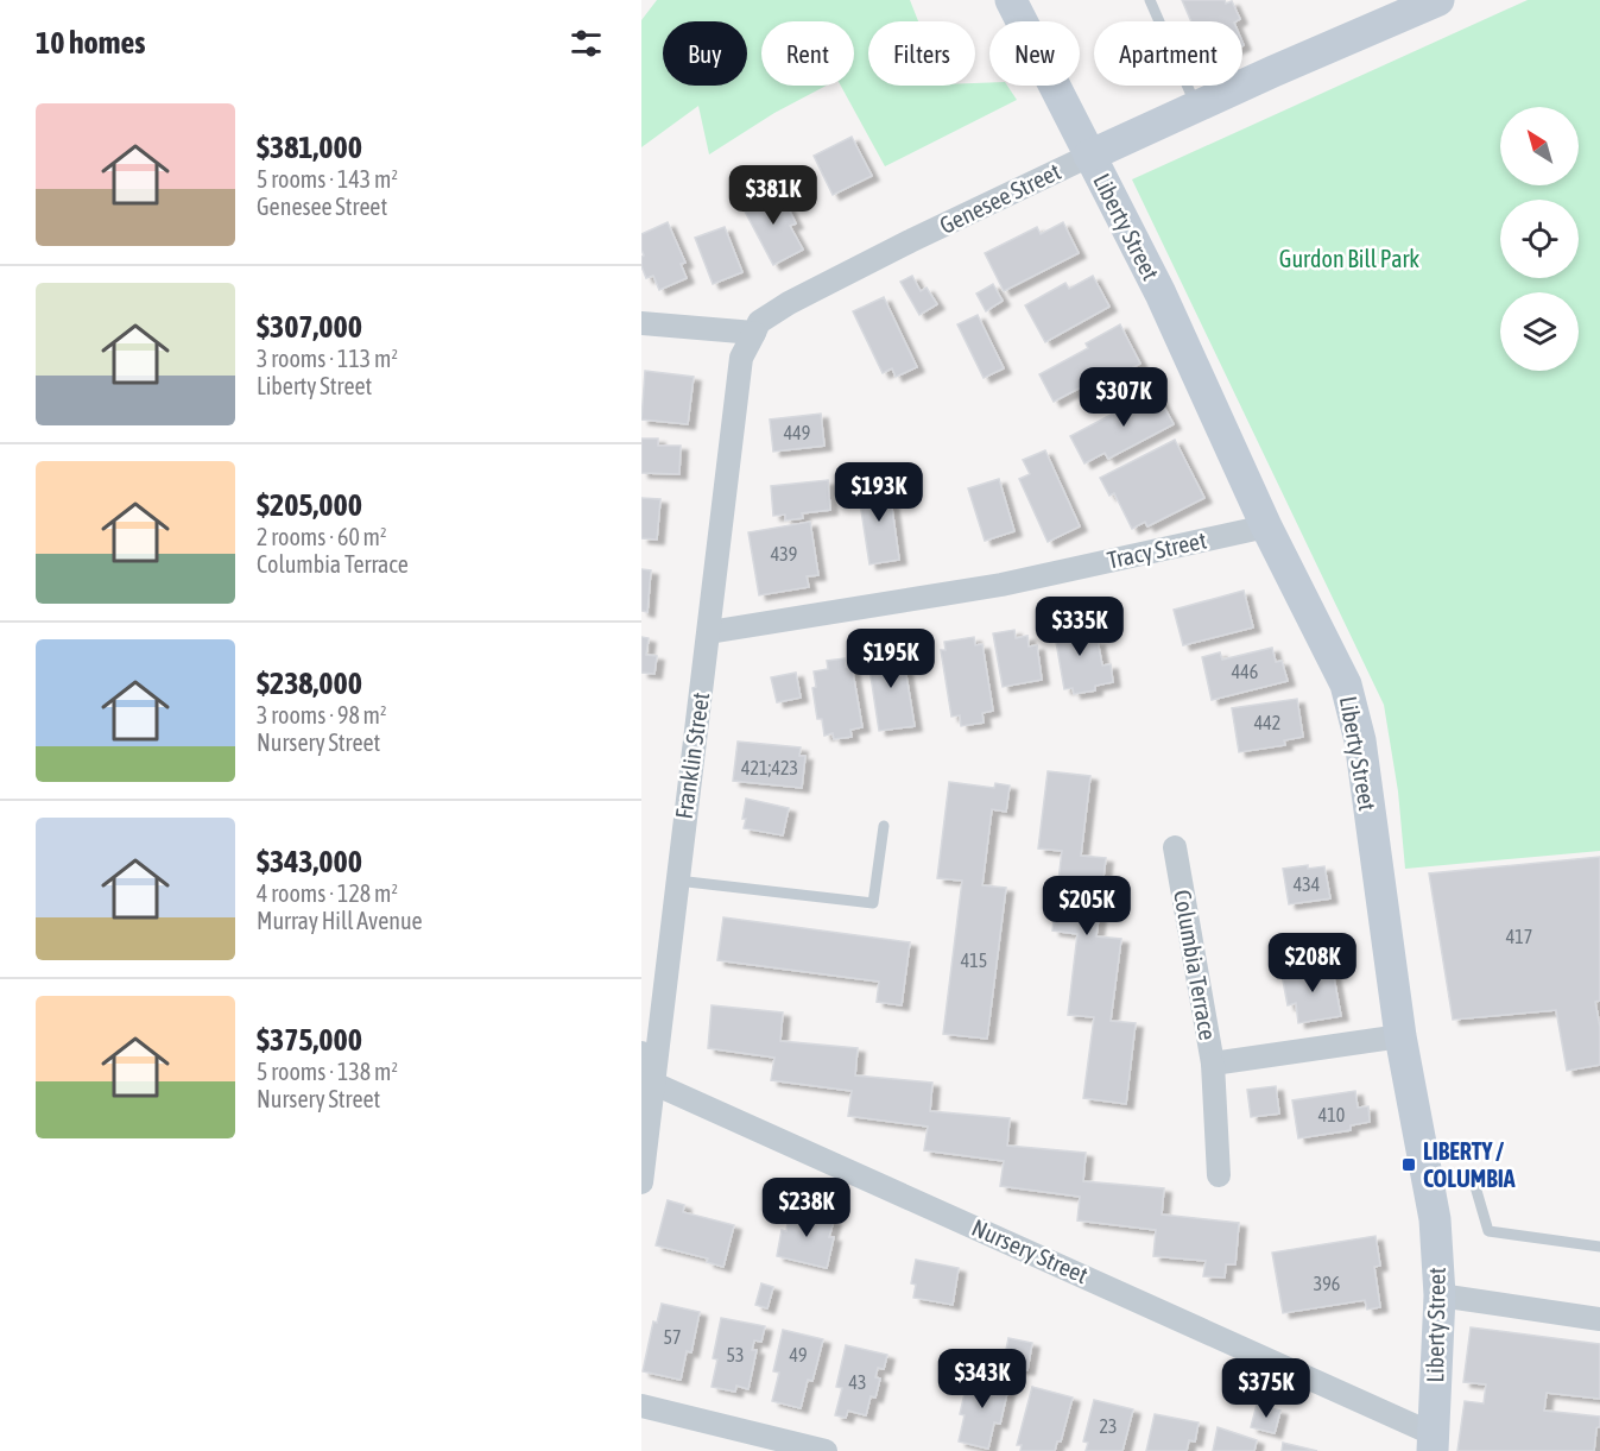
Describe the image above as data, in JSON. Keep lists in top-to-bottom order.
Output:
{
  "streets": {
    "main road": ["Genesee Street", "Liberty Street"],
    "street": [
      "Tracy Street",
      "Franklin Street",
      "Columbia Terrace",
      "Nursery Street"
    ]
  },
  "crossings": [
    ["Genesee Street", "Liberty Street"],
    ["Genesee Street", "Franklin Street"],
    ["Liberty Street", "Tracy Street"],
    ["Liberty Street", "Columbia Terrace"],
    ["Liberty Street", "Nursery Street"],
    ["Tracy Street", "Franklin Street"],
    ["Franklin Street", "Nursery Street"]
  ],
  "parks": ["Gurdon Bill Park"],
  "places": {
    "transit": ["LIBERTY / COLUMBIA"]
  },
  "house_numbers": [
    "449",
    "439",
    "446",
    "442",
    "421;423",
    "434",
    "417",
    "415",
    "410",
    "396",
    "57",
    "53",
    "49",
    "43",
    "23"
  ],
  "north": "top left",
  "page": {
    "heading": "10 homes",
    "chip": [
      "Buy",
      "Rent",
      "Filters",
      "New",
      "Apartment"
    ],
    "list": [
      {
        "name": "$381,000",
        "note": "5 rooms · 143 m² · Genesee Street"
      },
      {
        "name": "$307,000",
        "note": "3 rooms · 113 m² · Liberty Street"
      },
      {
        "name": "$205,000",
        "note": "2 rooms · 60 m² · Columbia Terrace"
      },
      {
        "name": "$238,000",
        "note": "3 rooms · 98 m² · Nursery Street"
      },
      {
        "name": "$343,000",
        "note": "4 rooms · 128 m² · Murray Hill Avenue"
      },
      {
        "name": "$375,000",
        "note": "5 rooms · 138 m² · Nursery Street"
      }
    ],
    "price": [
      "$381K",
      "$307K",
      "$193K",
      "$335K",
      "$195K",
      "$205K",
      "$208K",
      "$238K",
      "$343K",
      "$375K"
    ]
  }
}
